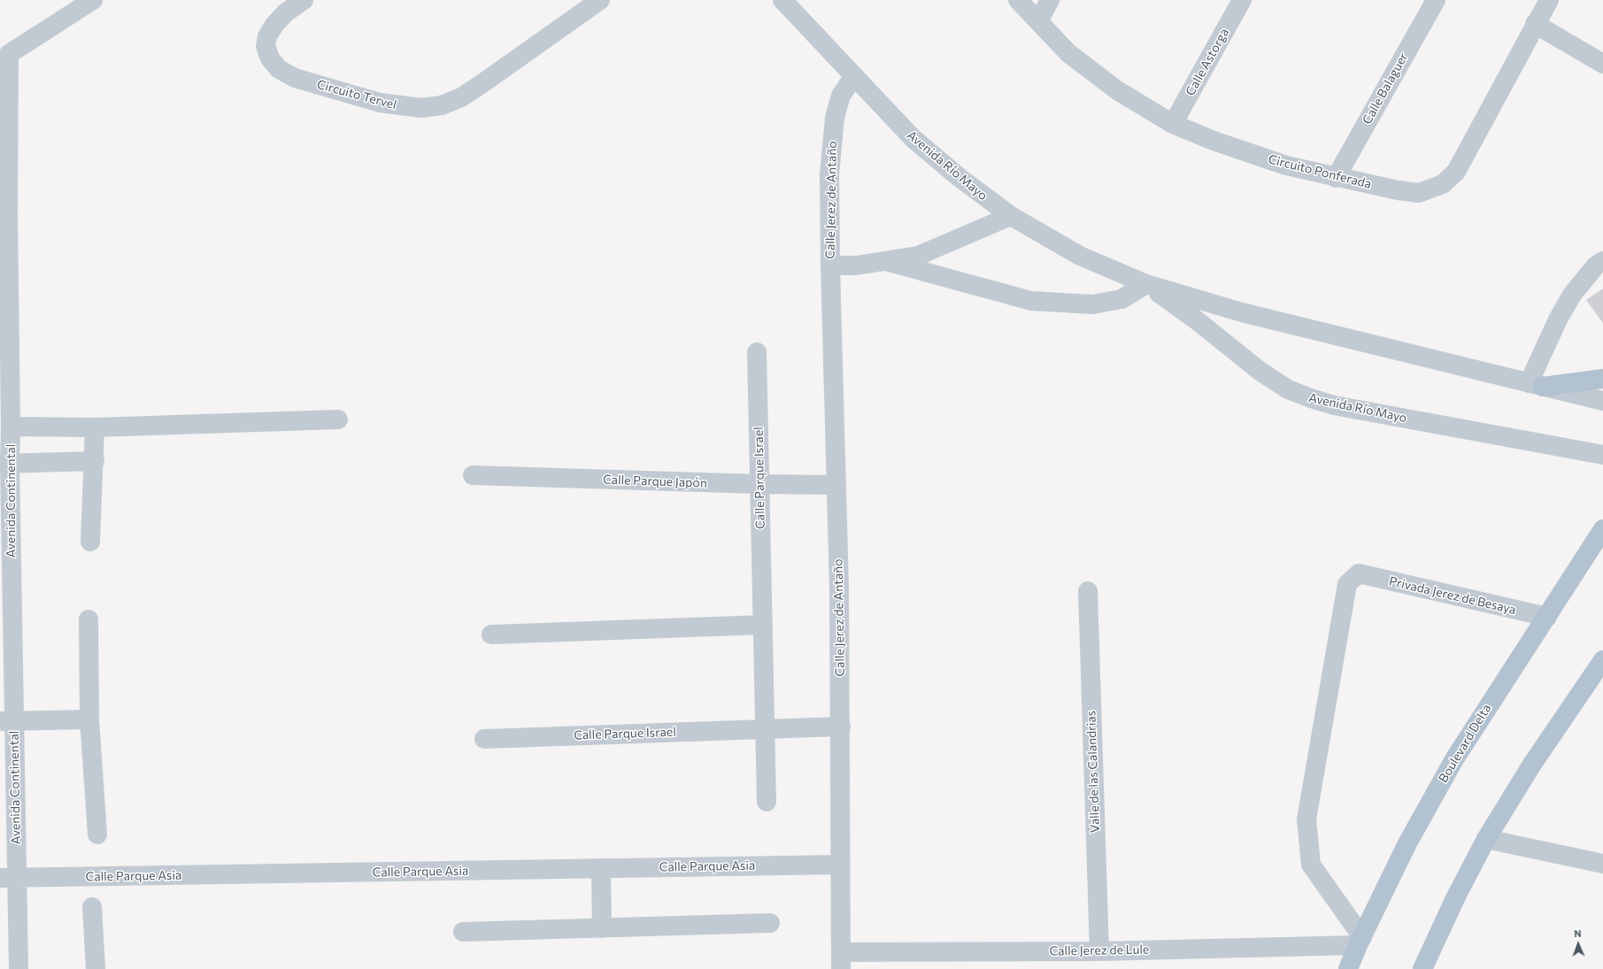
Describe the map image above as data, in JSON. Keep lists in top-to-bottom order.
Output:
{
  "streets": {
    "main road": ["Boulevard Delta"],
    "street": [
      "Calle Astorga",
      "Calle Balaguer",
      "Circuito Tervel",
      "Avenida Río Mayo",
      "Circuito Ponferada",
      "Calle Jerez de Antaño",
      "Calle Parque Israel",
      "Calle Parque Japón",
      "Avenida Continental",
      "Privada Jerez de Besaya",
      "Valle de las Calandrias",
      "Calle Parque Asia",
      "Calle Jerez de Lule"
    ]
  },
  "crossings": [
    ["Calle Astorga", "Circuito Ponferada"],
    ["Calle Balaguer", "Circuito Ponferada"],
    ["Avenida Río Mayo", "Calle Jerez de Antaño"],
    ["Calle Jerez de Antaño", "Calle Parque Israel"],
    ["Calle Jerez de Antaño", "Calle Parque Japón"],
    ["Calle Jerez de Antaño", "Calle Parque Asia"],
    ["Calle Jerez de Antaño", "Calle Jerez de Lule"],
    ["Calle Parque Israel", "Calle Parque Japón"],
    ["Avenida Continental", "Calle Parque Asia"],
    ["Privada Jerez de Besaya", "Boulevard Delta"],
    ["Privada Jerez de Besaya", "Calle Jerez de Lule"],
    ["Boulevard Delta", "Calle Jerez de Lule"],
    ["Valle de las Calandrias", "Calle Jerez de Lule"]
  ],
  "north": "top"
}
